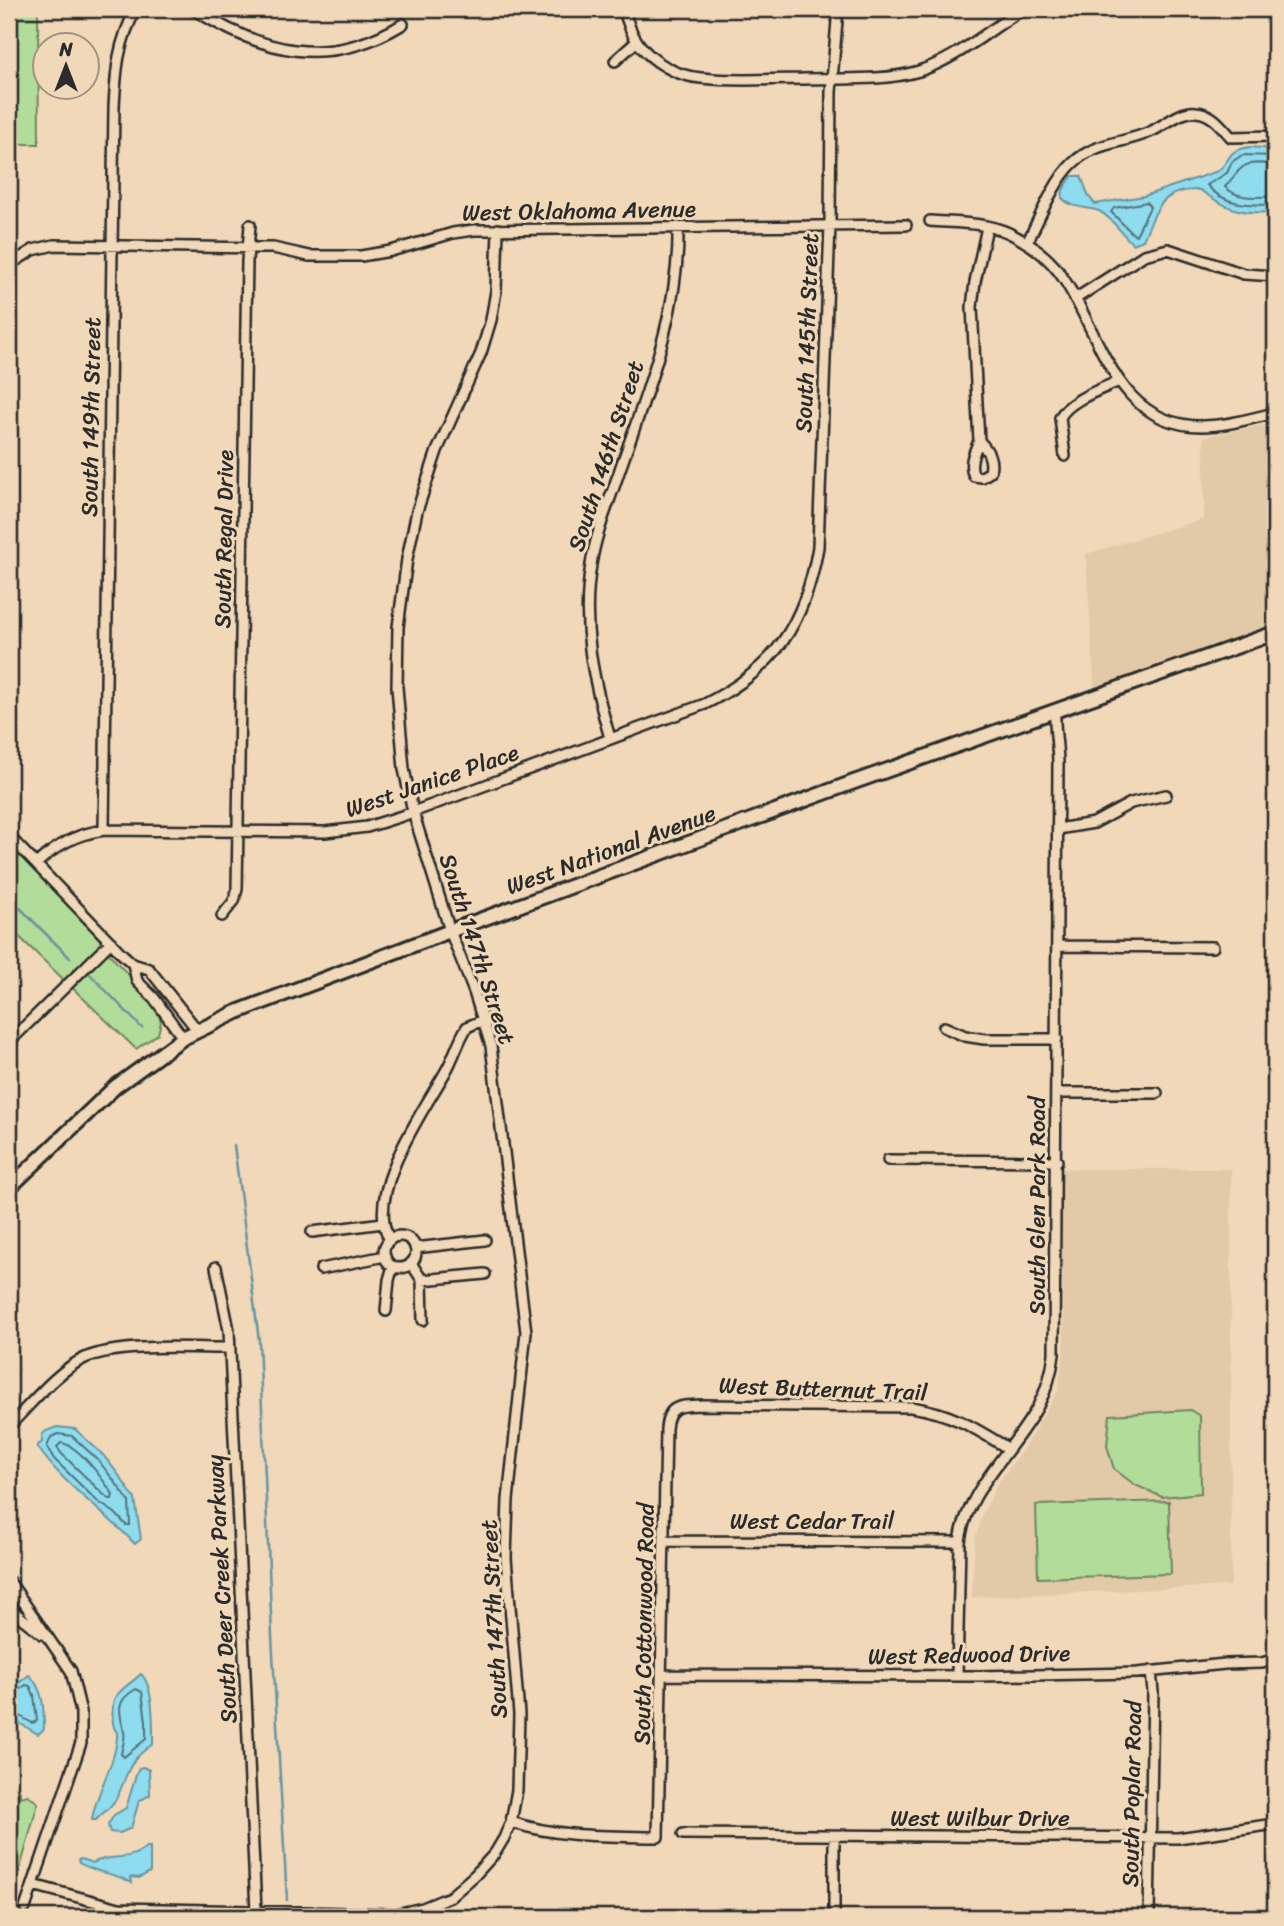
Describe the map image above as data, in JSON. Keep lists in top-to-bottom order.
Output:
{
  "streets": {
    "main road": ["West National Avenue"],
    "street": [
      "West Oklahoma Avenue",
      "South 145th Street",
      "South 149th Street",
      "South 146th Street",
      "South Regal Drive",
      "West Janice Place",
      "South 147th Street",
      "South Glen Park Road",
      "West Butternut Trail",
      "West Cedar Trail",
      "South Deer Creek Parkway",
      "South Cottonwood Road",
      "West Redwood Drive",
      "South Poplar Road",
      "West Wilbur Drive"
    ]
  },
  "crossings": [
    ["West Oklahoma Avenue", "South 145th Street"],
    ["West Oklahoma Avenue", "South 149th Street"],
    ["West Oklahoma Avenue", "South 146th Street"],
    ["West Oklahoma Avenue", "South Regal Drive"],
    ["West Oklahoma Avenue", "South 147th Street"],
    ["South 145th Street", "West Janice Place"],
    ["South 149th Street", "West Janice Place"],
    ["South 146th Street", "West Janice Place"],
    ["South Regal Drive", "West Janice Place"],
    ["West Janice Place", "South 147th Street"],
    ["West National Avenue", "South 147th Street"],
    ["West National Avenue", "South Glen Park Road"],
    ["South 147th Street", "South Cottonwood Road"],
    ["South Glen Park Road", "West Butternut Trail"],
    ["South Glen Park Road", "West Cedar Trail"],
    ["South Glen Park Road", "West Redwood Drive"],
    ["West Butternut Trail", "South Cottonwood Road"],
    ["West Cedar Trail", "South Cottonwood Road"],
    ["South Cottonwood Road", "West Redwood Drive"],
    ["West Redwood Drive", "South Poplar Road"],
    ["South Poplar Road", "West Wilbur Drive"]
  ],
  "north": "top"
}
